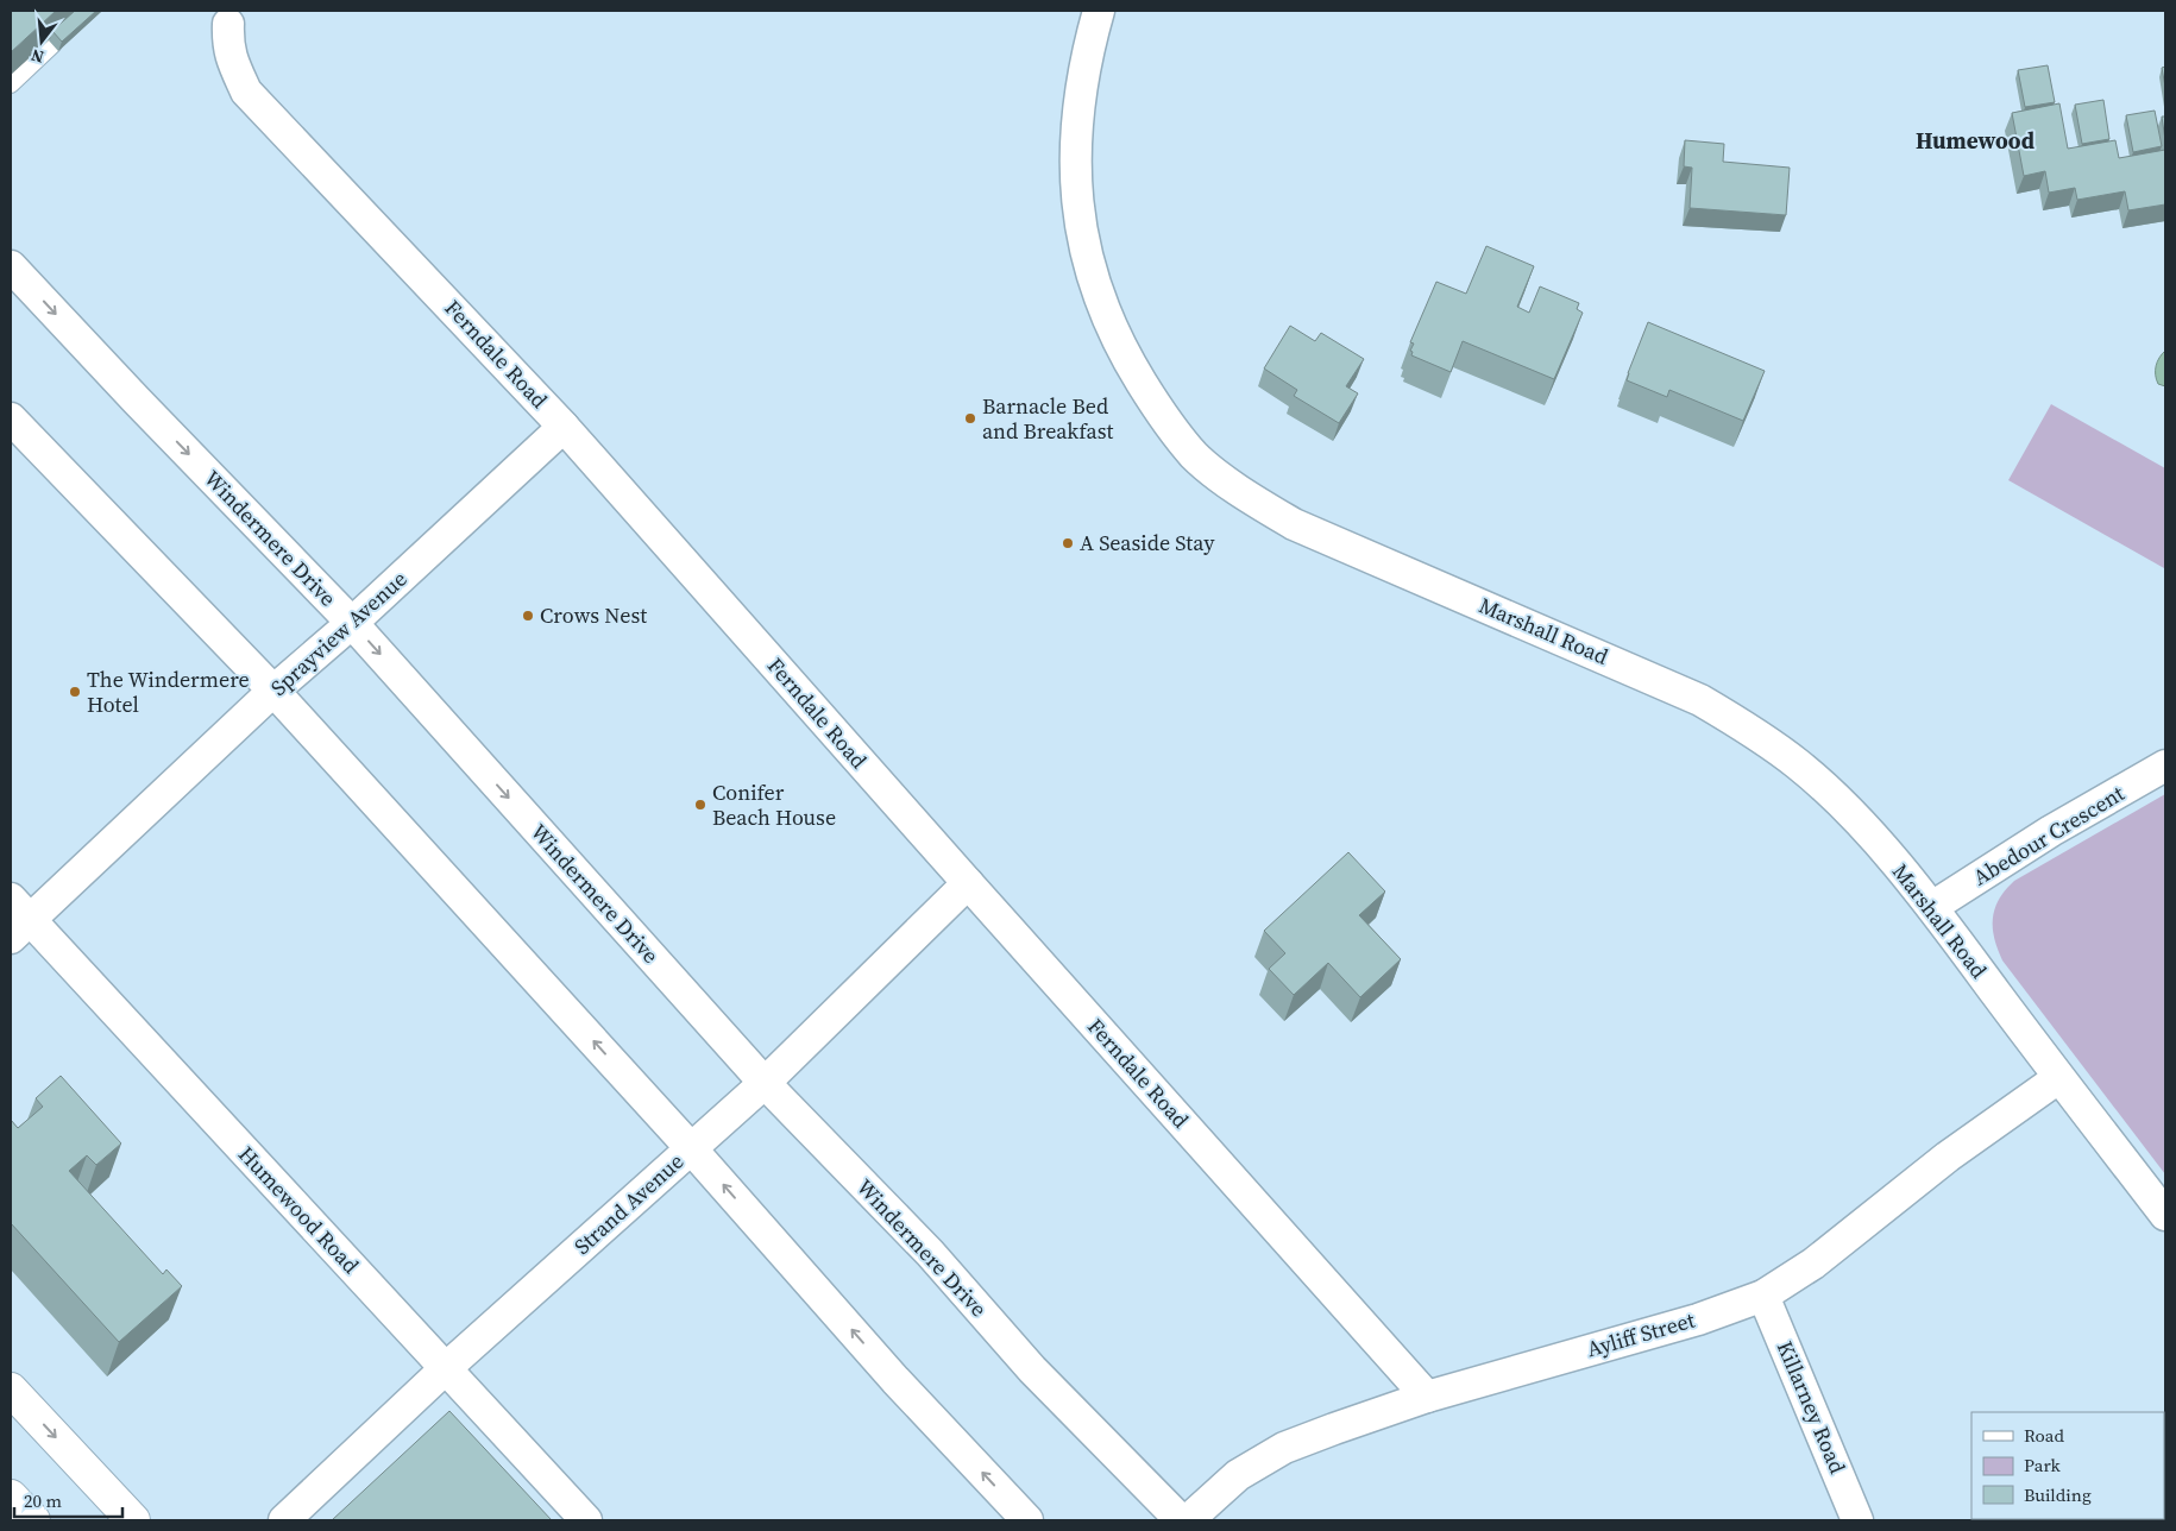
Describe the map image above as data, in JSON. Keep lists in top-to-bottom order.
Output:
{
  "streets": {
    "street": [
      "Ferndale Road",
      "Windermere Drive",
      "Marshall Road",
      "Sprayview Avenue",
      "Abedour Crescent",
      "Strand Avenue",
      "Humewood Road",
      "Ayliff Street",
      "Killarney Road"
    ]
  },
  "crossings": [
    ["Ferndale Road", "Sprayview Avenue"],
    ["Ferndale Road", "Strand Avenue"],
    ["Ferndale Road", "Ayliff Street"],
    ["Windermere Drive", "Sprayview Avenue"],
    ["Windermere Drive", "Strand Avenue"],
    ["Marshall Road", "Abedour Crescent"],
    ["Marshall Road", "Ayliff Street"],
    ["Sprayview Avenue", "Humewood Road"],
    ["Strand Avenue", "Humewood Road"],
    ["Ayliff Street", "Killarney Road"]
  ],
  "districts": ["Humewood"],
  "places": [
    "Barnacle Bed and Breakfast",
    "A Seaside Stay",
    "Crows Nest",
    "The Windermere Hotel",
    "Conifer Beach House"
  ],
  "legend": ["Road", "Park", "Building"],
  "scale_bar": "20 m",
  "north": "bottom"
}
